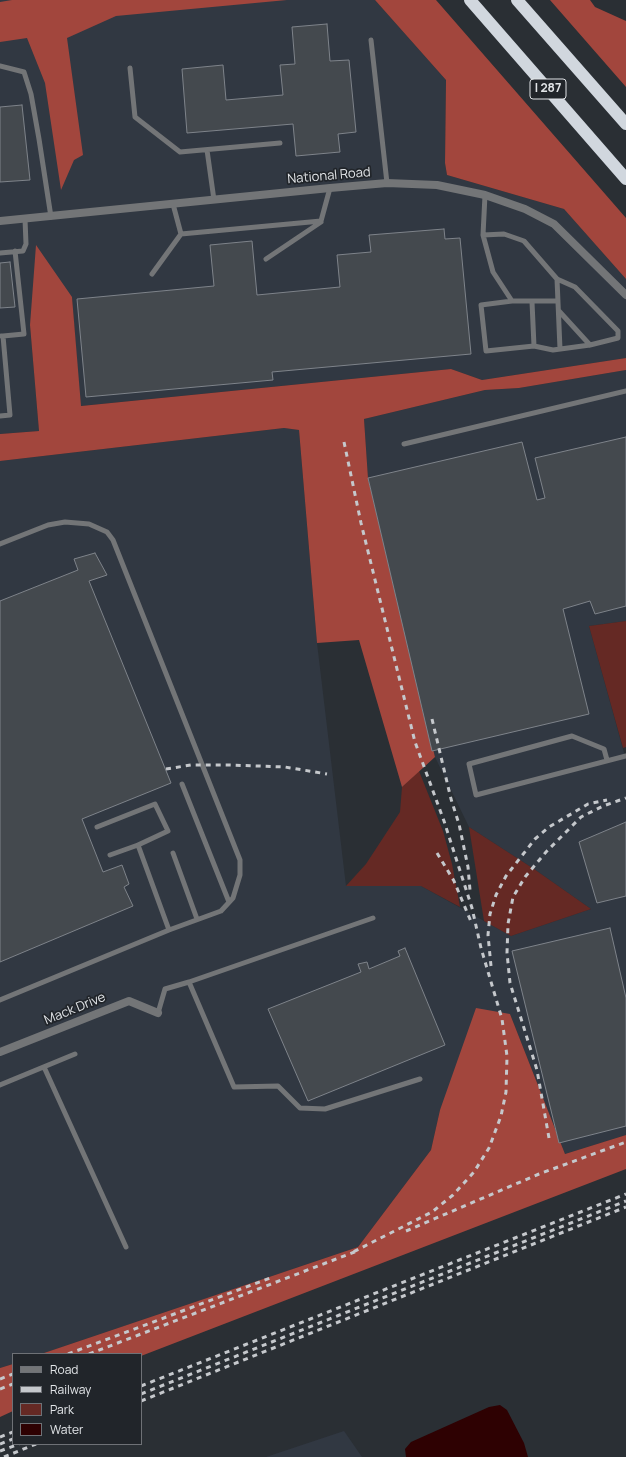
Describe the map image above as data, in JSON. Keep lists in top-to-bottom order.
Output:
{
  "streets": {
    "highway": ["I 287"],
    "street": ["National Road", "Mack Drive"]
  },
  "legend": [
    "Road",
    "Railway",
    "Park",
    "Water"
  ]
}
